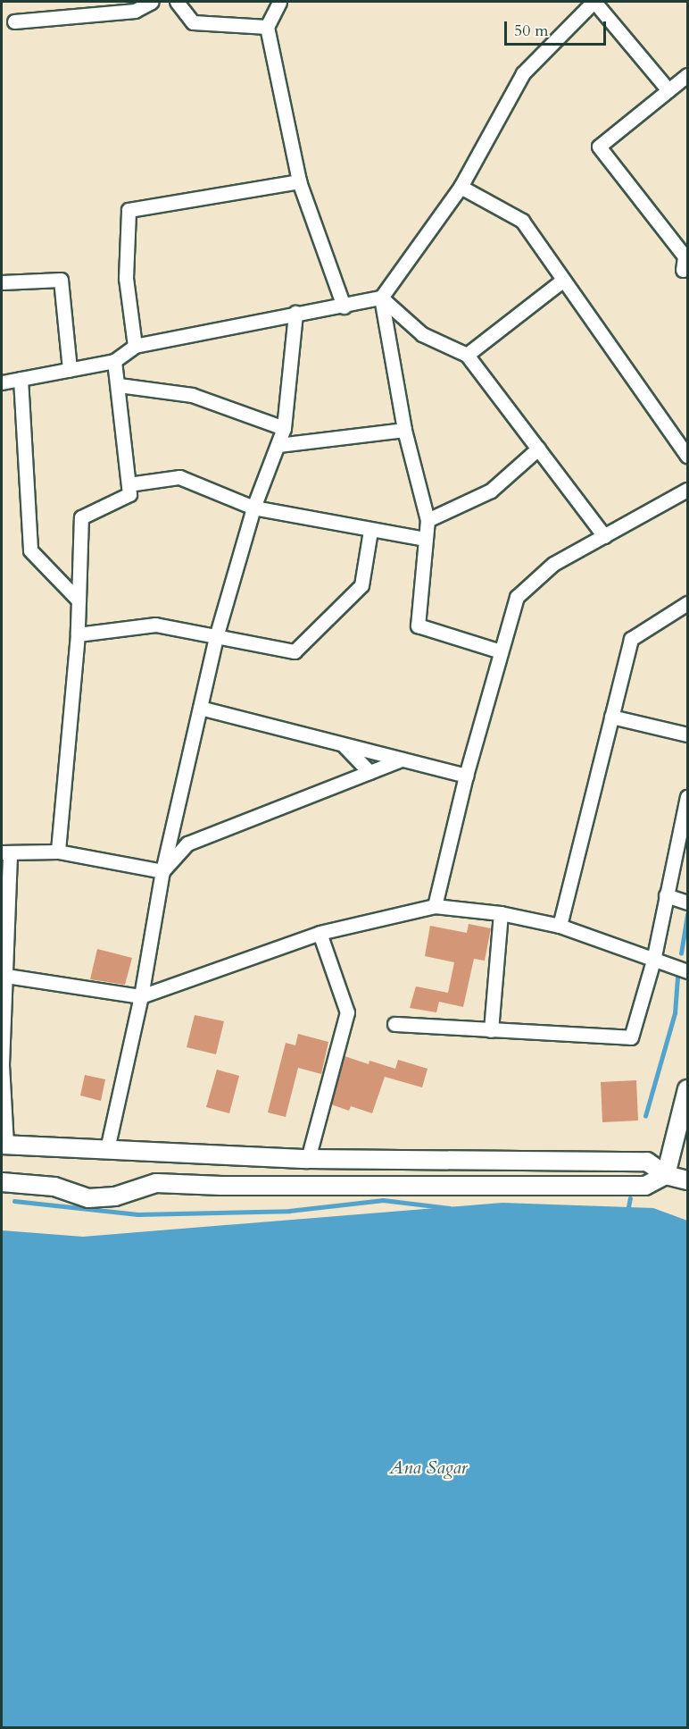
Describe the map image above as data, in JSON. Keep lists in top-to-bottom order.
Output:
{
  "water": ["Ana Sagar"],
  "scale_bar": "50 m"
}
